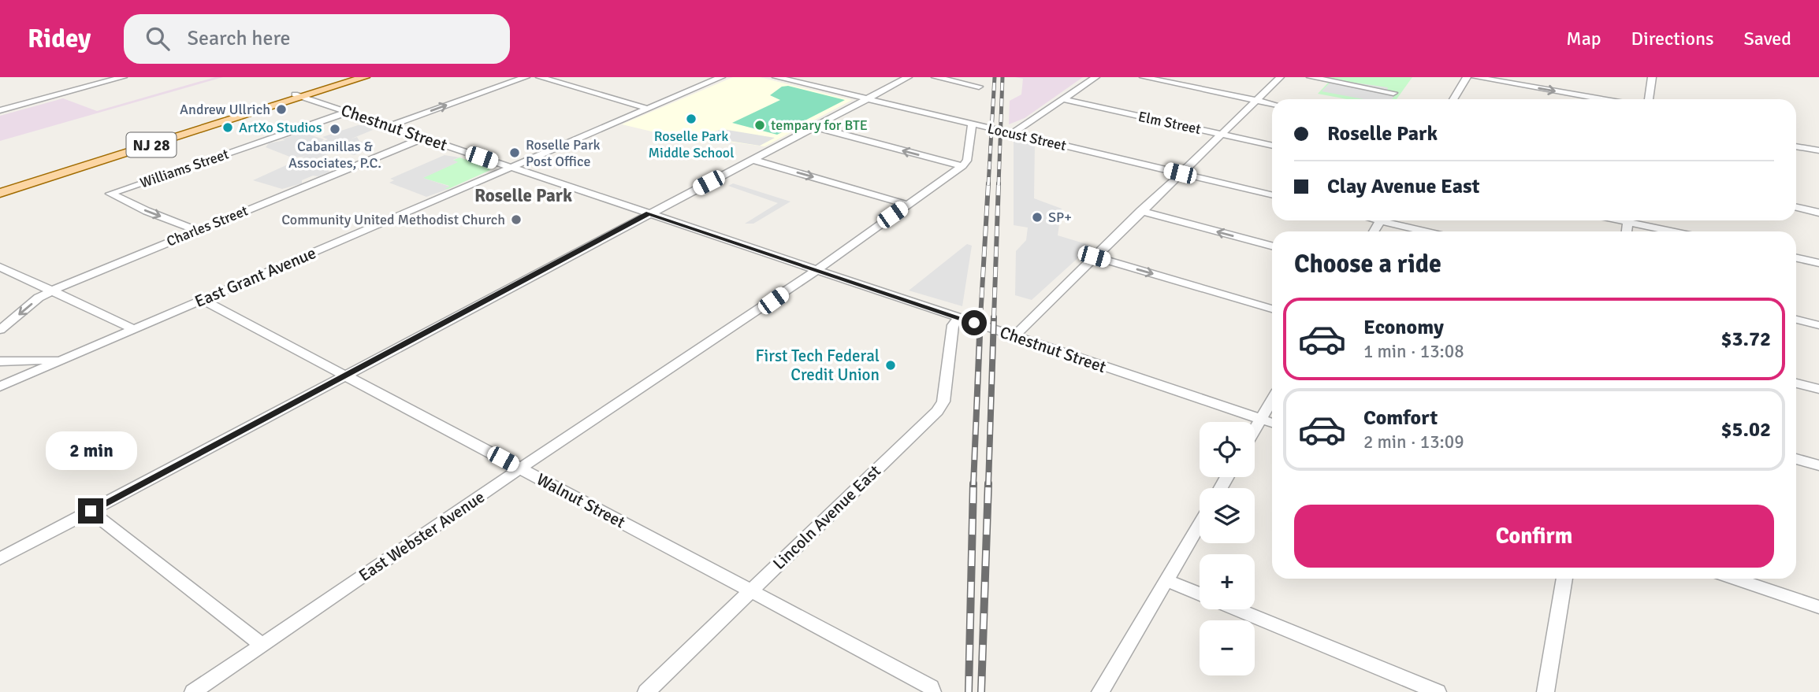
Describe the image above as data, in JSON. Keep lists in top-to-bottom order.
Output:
{
  "streets": {
    "main road": ["NJ 28"],
    "street": [
      "Elm Street",
      "Chestnut Street",
      "Locust Street",
      "Williams Street",
      "Charles Street",
      "East Grant Avenue",
      "Walnut Street",
      "Lincoln Avenue East",
      "East Webster Avenue"
    ]
  },
  "crossings": [
    ["Chestnut Street", "NJ 28"],
    ["Chestnut Street", "Williams Street"],
    ["Chestnut Street", "Charles Street"],
    ["Chestnut Street", "East Grant Avenue"],
    ["Chestnut Street", "Lincoln Avenue East"],
    ["Chestnut Street", "East Webster Avenue"],
    ["Williams Street", "Charles Street"],
    ["East Grant Avenue", "Walnut Street"],
    ["Walnut Street", "Lincoln Avenue East"],
    ["Walnut Street", "East Webster Avenue"]
  ],
  "districts": ["Roselle Park"],
  "places": [
    "Andrew Ullrich",
    "Roselle Park Middle School",
    "tempary for BTE",
    "ArtXo Studios",
    "Cabanillas & Associates, P.C.",
    "Roselle Park Post Office",
    "SP+",
    "Community United Methodist Church",
    "First Tech Federal Credit Union"
  ],
  "page": {
    "header": "Ridey",
    "search": "Search here",
    "nav": ["Map", "Directions", "Saved"],
    "banner": ["Roselle Park", "Clay Avenue East"],
    "heading": "Choose a ride",
    "list": [
      {
        "name": "Economy",
        "note": "1 min · 13:08",
        "value": "$3.72"
      },
      {
        "name": "Comfort",
        "note": "2 min · 13:09",
        "value": "$5.02"
      }
    ],
    "map_buttons": ["+", "−"],
    "bubble": "2 min",
    "buttons": "Confirm"
  }
}
